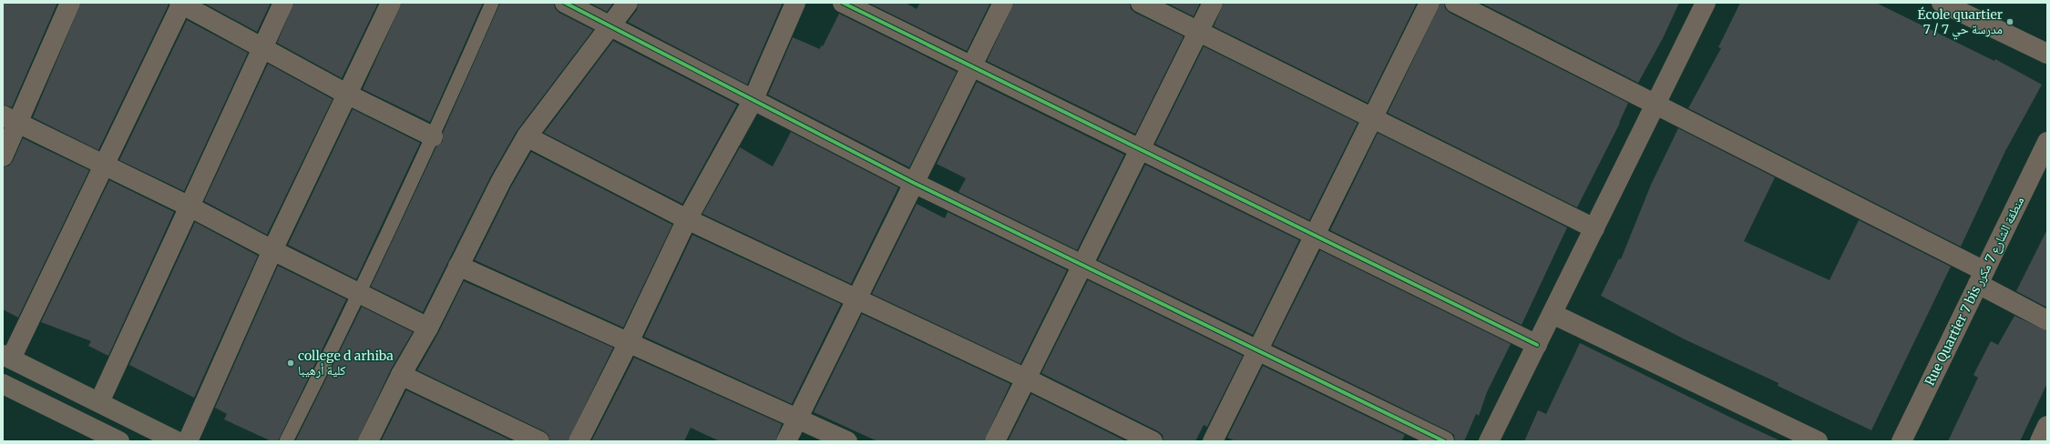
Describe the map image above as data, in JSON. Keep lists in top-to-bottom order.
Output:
{
  "streets": {
    "street": ["Rue Quartier 7 bis منطقة الشارع 7 مكرر"]
  },
  "places": ["École quartier 7 / مدرسة حي 7", "college d arhiba كلية أرهيبا"]
}
